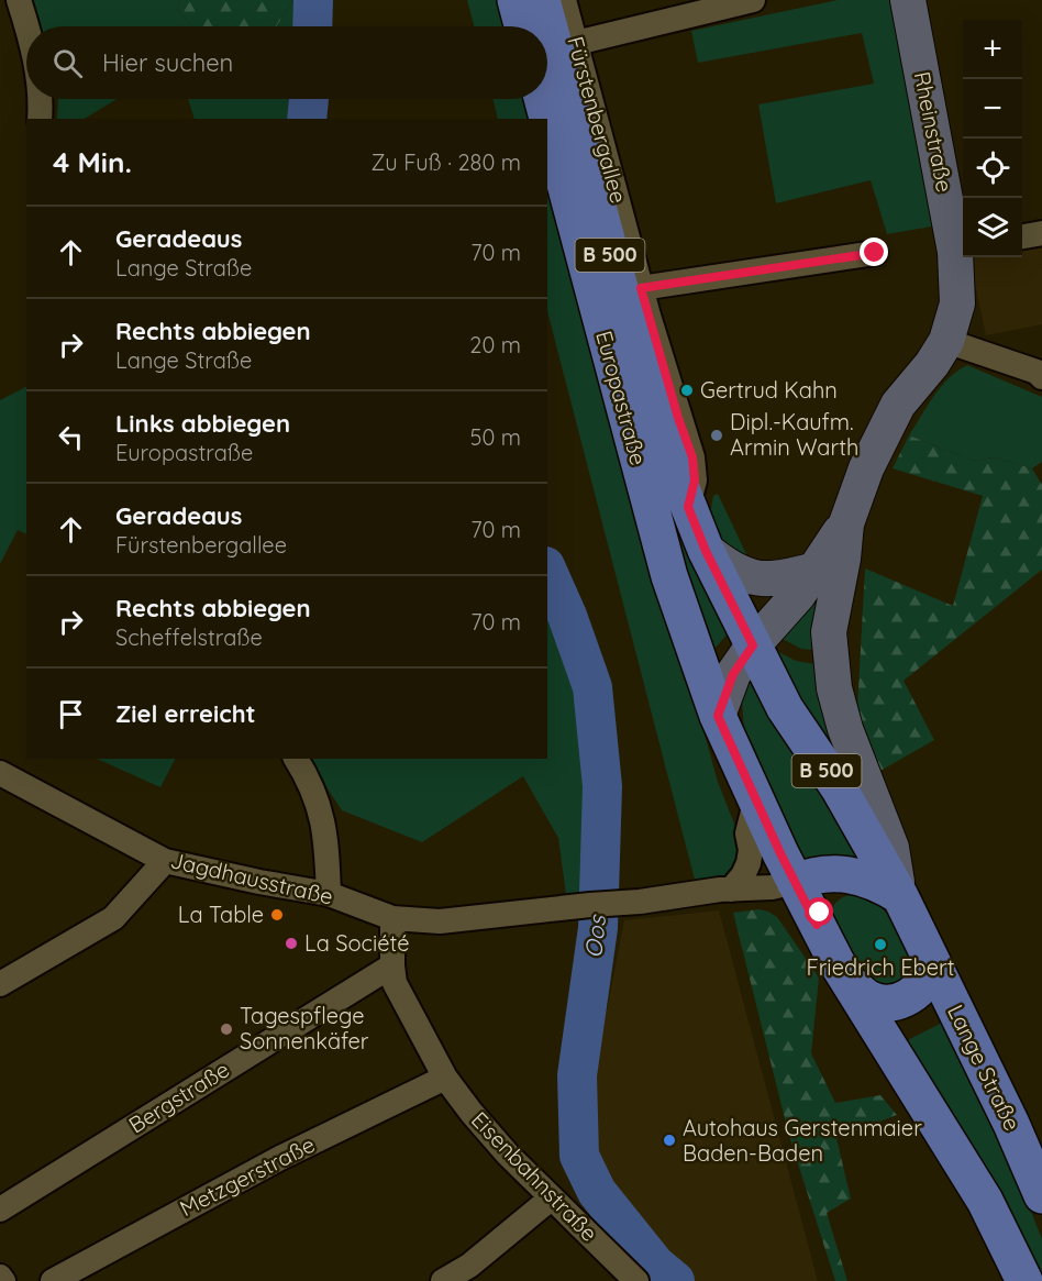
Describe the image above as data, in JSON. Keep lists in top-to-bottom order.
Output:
{
  "streets": {
    "main road": ["B 500", "Europastraße", "Lange Straße"],
    "street": [
      "Fürstenbergallee",
      "Rheinstraße",
      "Jagdhausstraße",
      "Bergstraße",
      "Metzgerstraße",
      "Eisenbahnstraße"
    ]
  },
  "crossings": [
    ["Fürstenbergallee", "Europastraße"],
    ["Rheinstraße", "Lange Straße"],
    ["B 500", "Europastraße"],
    ["B 500", "Jagdhausstraße"],
    ["B 500", "Lange Straße"],
    ["Europastraße", "Lange Straße"],
    ["Jagdhausstraße", "Eisenbahnstraße"],
    ["Bergstraße", "Eisenbahnstraße"],
    ["Metzgerstraße", "Eisenbahnstraße"]
  ],
  "water": ["Oos"],
  "places": [
    "Gertrud Kahn",
    "Dipl.-Kaufm. Armin Warth",
    "La Table",
    "La Société",
    "Friedrich Ebert",
    "Tagespflege Sonnenkäfer",
    "Autohaus Gerstenmaier Baden-Baden"
  ],
  "page": {
    "map_buttons": ["+", "−"],
    "search": "Hier suchen",
    "heading": ["4 Min.", "Zu Fuß · 280 m"],
    "list": [
      ["Geradeaus", "Lange Straße", "70 m"],
      ["Rechts abbiegen", "Lange Straße", "20 m"],
      ["Links abbiegen", "Europastraße", "50 m"],
      ["Geradeaus", "Fürstenbergallee", "70 m"],
      ["Rechts abbiegen", "Scheffelstraße", "70 m"],
      "Ziel erreicht"
    ]
  }
}
